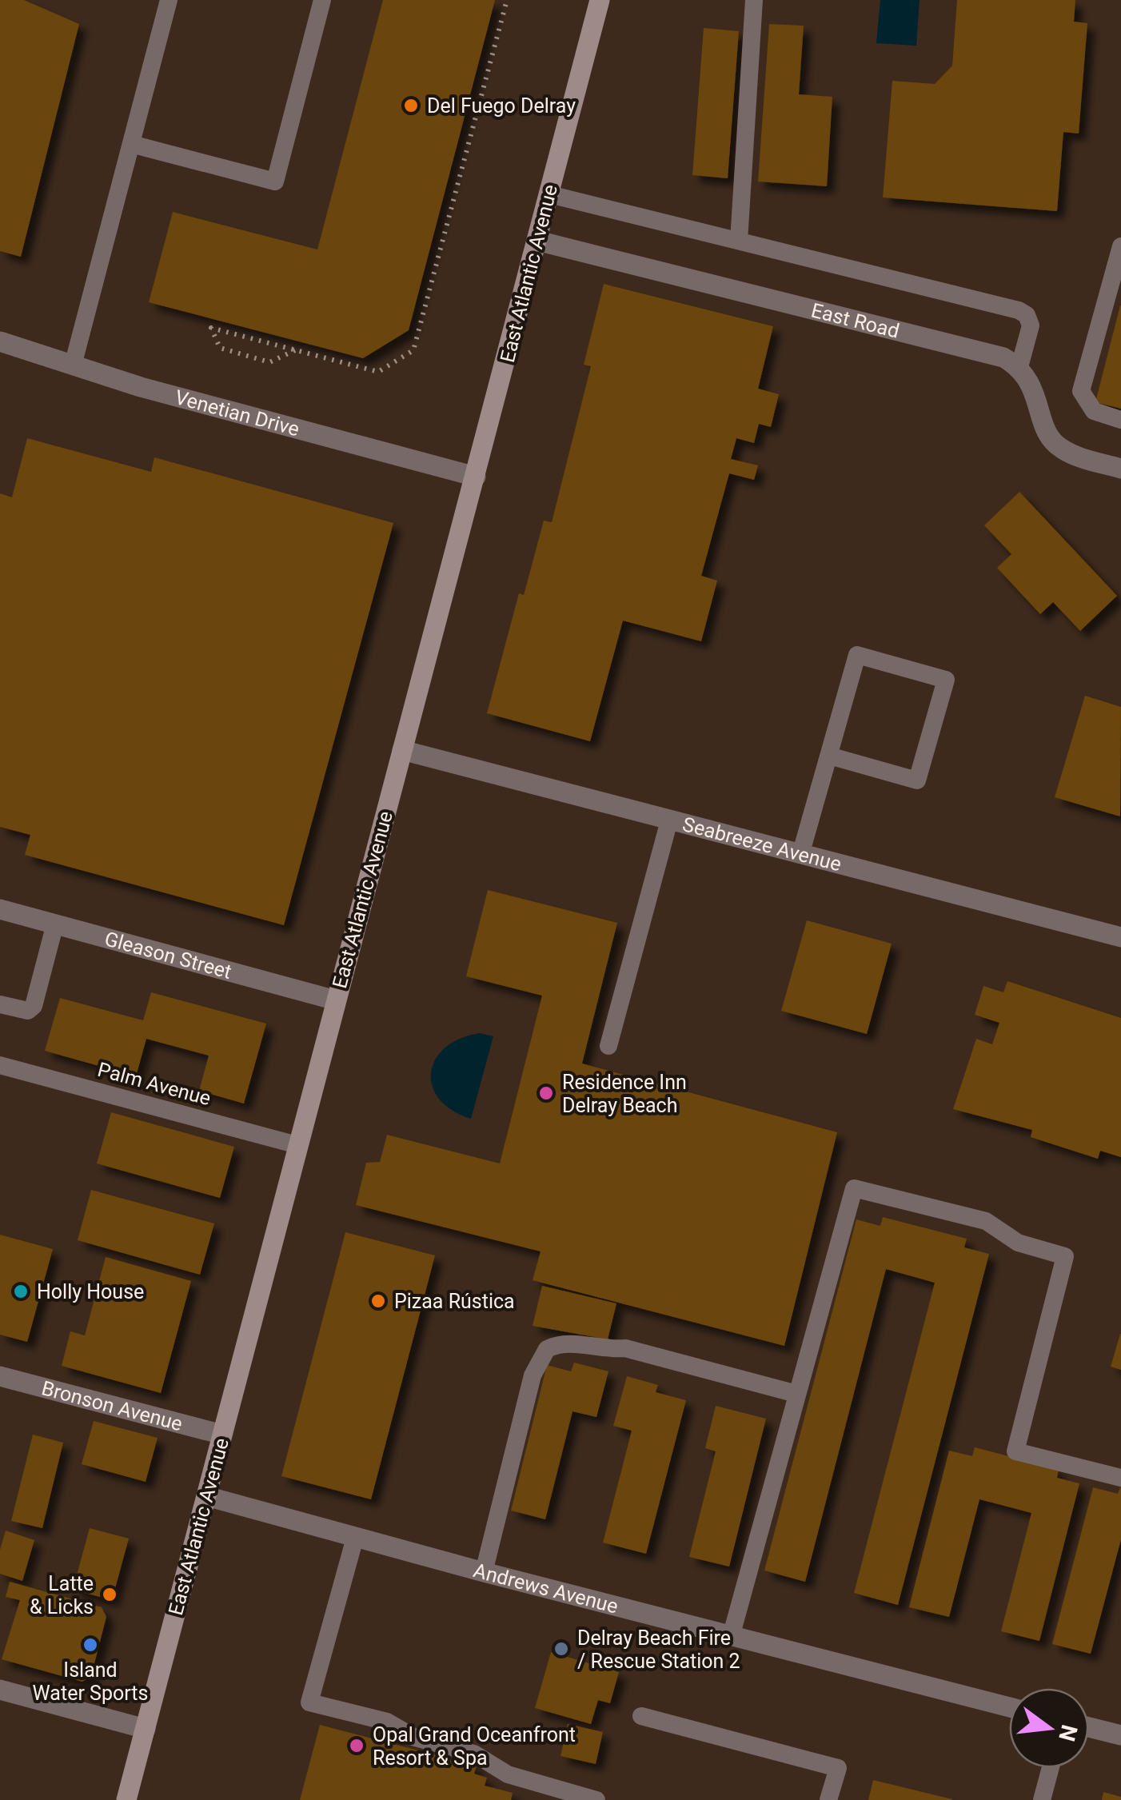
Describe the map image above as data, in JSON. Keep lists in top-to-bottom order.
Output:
{
  "streets": {
    "main road": ["East Atlantic Avenue"],
    "street": [
      "East Road",
      "Venetian Drive",
      "Seabreeze Avenue",
      "Gleason Street",
      "Bronson Avenue",
      "Andrews Avenue"
    ],
    "lane": ["Palm Avenue"]
  },
  "crossings": [
    ["East Atlantic Avenue", "East Road"],
    ["East Atlantic Avenue", "Venetian Drive"],
    ["East Atlantic Avenue", "Seabreeze Avenue"],
    ["East Atlantic Avenue", "Gleason Street"],
    ["East Atlantic Avenue", "Palm Avenue"],
    ["East Atlantic Avenue", "Bronson Avenue"],
    ["East Atlantic Avenue", "Andrews Avenue"]
  ],
  "places": [
    "Del Fuego Delray",
    "Residence Inn Delray Beach",
    "Holly House",
    "Pizaa Rústica",
    "Latte & Licks",
    "Island Water Sports",
    "Delray Beach Fire / Rescue Station 2",
    "Opal Grand Oceanfront Resort & Spa"
  ],
  "north": "right"
}
